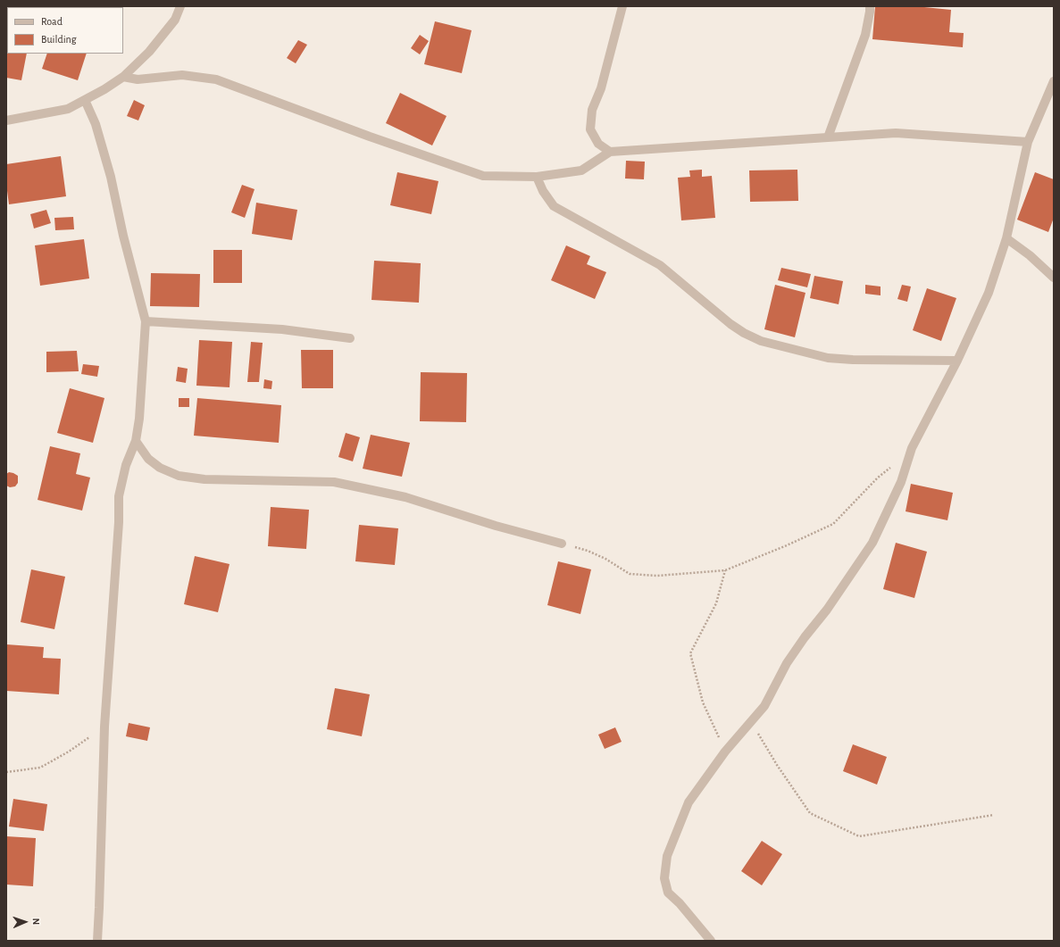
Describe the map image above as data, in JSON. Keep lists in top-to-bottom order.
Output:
{
  "legend": ["Road", "Building"],
  "north": "right"
}
